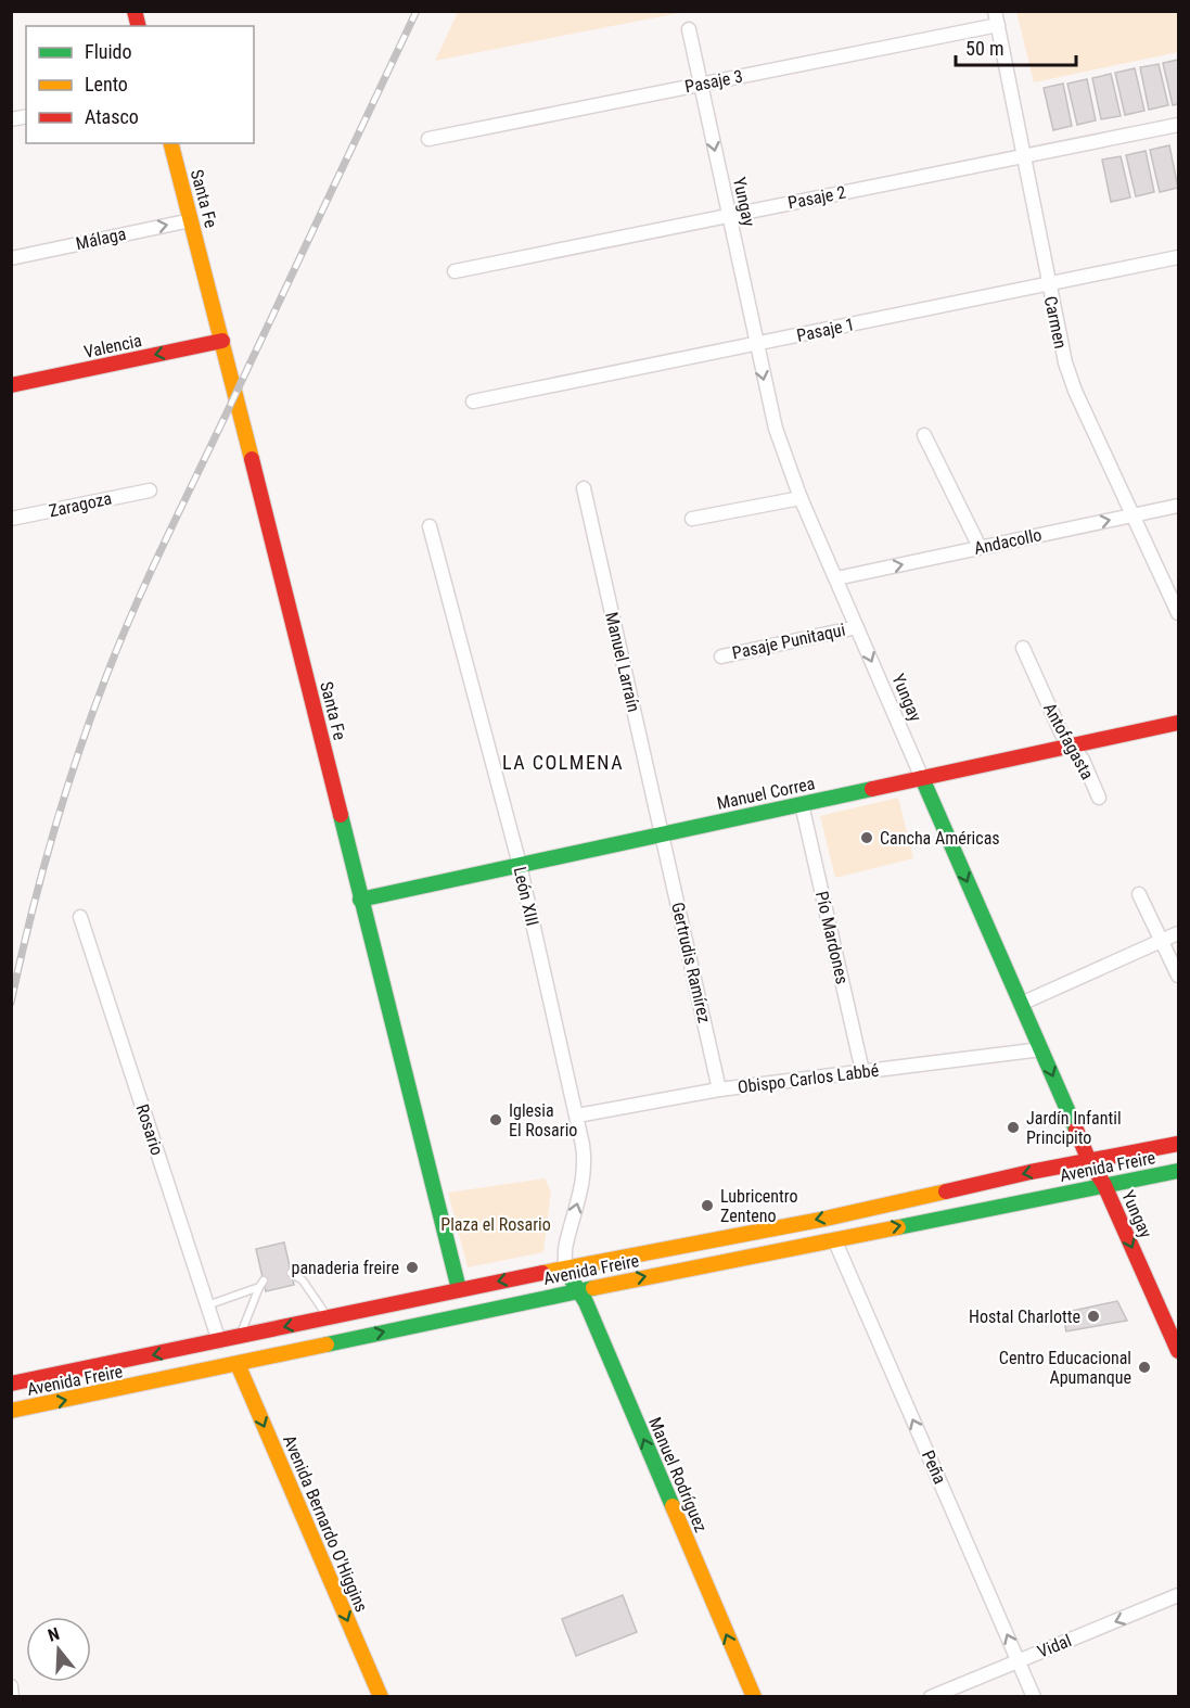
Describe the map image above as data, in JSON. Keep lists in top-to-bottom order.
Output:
{
  "streets": {
    "street": [
      "Pasaje 3",
      "Pasaje 2",
      "Santa Fe",
      "Yungay",
      "Málaga",
      "Carmen",
      "Pasaje 1",
      "Valencia",
      "Zaragoza",
      "Andacollo",
      "Pasaje Punitaqui",
      "Manuel Larraín",
      "Antofagasta",
      "Manuel Correa",
      "León XIII",
      "Pío Mardones",
      "Gertrudis Ramírez",
      "Obispo Carlos Labbé",
      "Rosario",
      "Avenida Freire",
      "Peña",
      "Manuel Rodríguez",
      "Avenida Bernardo O'Higgins",
      "Vidal"
    ]
  },
  "crossings": [
    ["Pasaje 3", "Yungay"],
    ["Pasaje 3", "Carmen"],
    ["Pasaje 2", "Yungay"],
    ["Pasaje 2", "Carmen"],
    ["Santa Fe", "Málaga"],
    ["Santa Fe", "Valencia"],
    ["Santa Fe", "Manuel Correa"],
    ["Santa Fe", "Avenida Freire"],
    ["Yungay", "Pasaje 1"],
    ["Yungay", "Andacollo"],
    ["Yungay", "Pasaje Punitaqui"],
    ["Yungay", "Manuel Correa"],
    ["Yungay", "Obispo Carlos Labbé"],
    ["Yungay", "Avenida Freire"],
    ["Carmen", "Pasaje 1"],
    ["Carmen", "Andacollo"],
    ["Manuel Larraín", "Manuel Correa"],
    ["Manuel Larraín", "Gertrudis Ramírez"],
    ["Antofagasta", "Manuel Correa"],
    ["Manuel Correa", "León XIII"],
    ["Manuel Correa", "Pío Mardones"],
    ["Manuel Correa", "Gertrudis Ramírez"],
    ["León XIII", "Obispo Carlos Labbé"],
    ["León XIII", "Avenida Freire"],
    ["León XIII", "Manuel Rodríguez"],
    ["Pío Mardones", "Obispo Carlos Labbé"],
    ["Gertrudis Ramírez", "Obispo Carlos Labbé"],
    ["Rosario", "Avenida Freire"],
    ["Avenida Freire", "Peña"],
    ["Avenida Freire", "Manuel Rodríguez"],
    ["Avenida Freire", "Avenida Bernardo O'Higgins"],
    ["Peña", "Vidal"]
  ],
  "one_way": [
    "Yungay",
    "Málaga",
    "Valencia",
    "Andacollo",
    "Peña",
    "Manuel Rodríguez",
    "Avenida Bernardo O'Higgins",
    "Vidal"
  ],
  "districts": ["LA COLMENA"],
  "parks": ["Plaza el Rosario"],
  "places": [
    "Cancha Américas",
    "Iglesia El Rosario",
    "Jardín Infantil Principito",
    "Lubricentro Zenteno",
    "panaderia freire",
    "Hostal Charlotte",
    "Centro Educacional Apumanque"
  ],
  "legend": ["Fluido", "Lento", "Atasco"],
  "scale_bar": "50 m",
  "north": "top"
}
